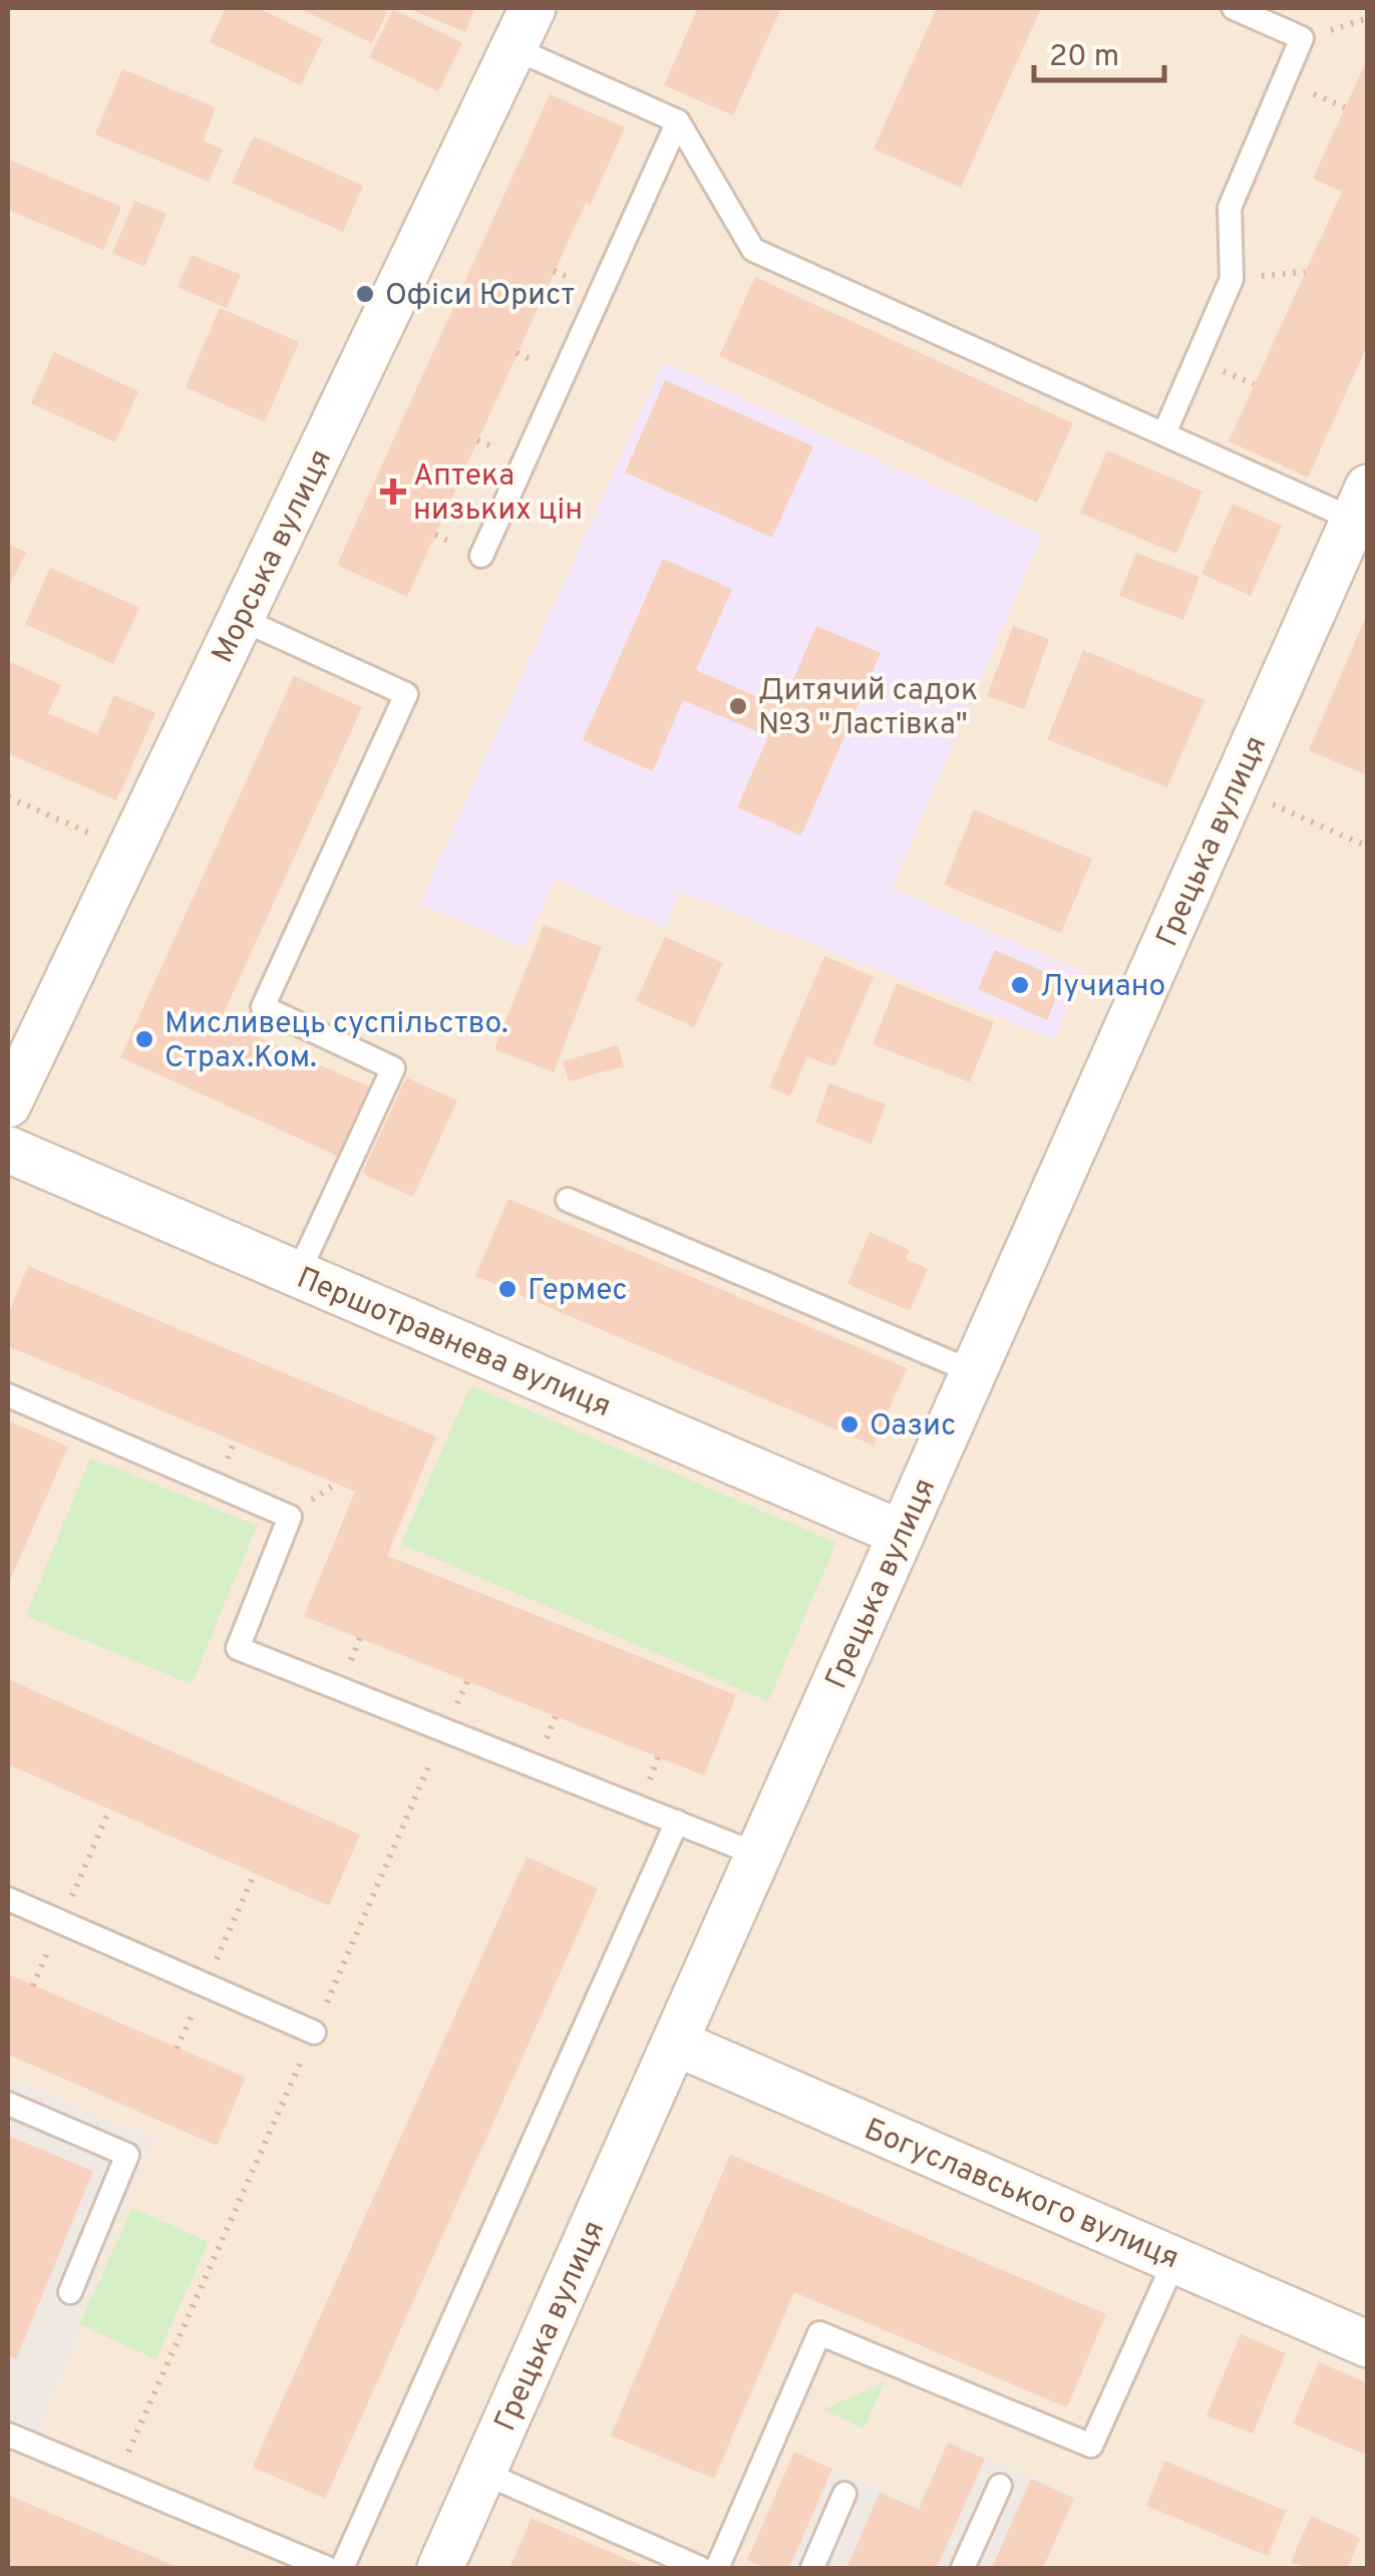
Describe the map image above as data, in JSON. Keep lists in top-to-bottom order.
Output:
{
  "streets": {
    "street": [
      "Морська вулиця",
      "Грецька вулиця",
      "Першотравнева вулиця",
      "Богуславського вулиця"
    ]
  },
  "crossings": [
    ["Грецька вулиця", "Першотравнева вулиця"],
    ["Грецька вулиця", "Богуславського вулиця"]
  ],
  "places": {
    "other": [
      "Офіси Юрист",
      "Дитячий садок №3 \"Ластівка\"",
      "Лучиано",
      "Мисливець суспільство. Страх.Ком.",
      "Гермес",
      "Оазис"
    ],
    "health": ["Аптека низьких цін"]
  },
  "scale_bar": "20 m"
}
